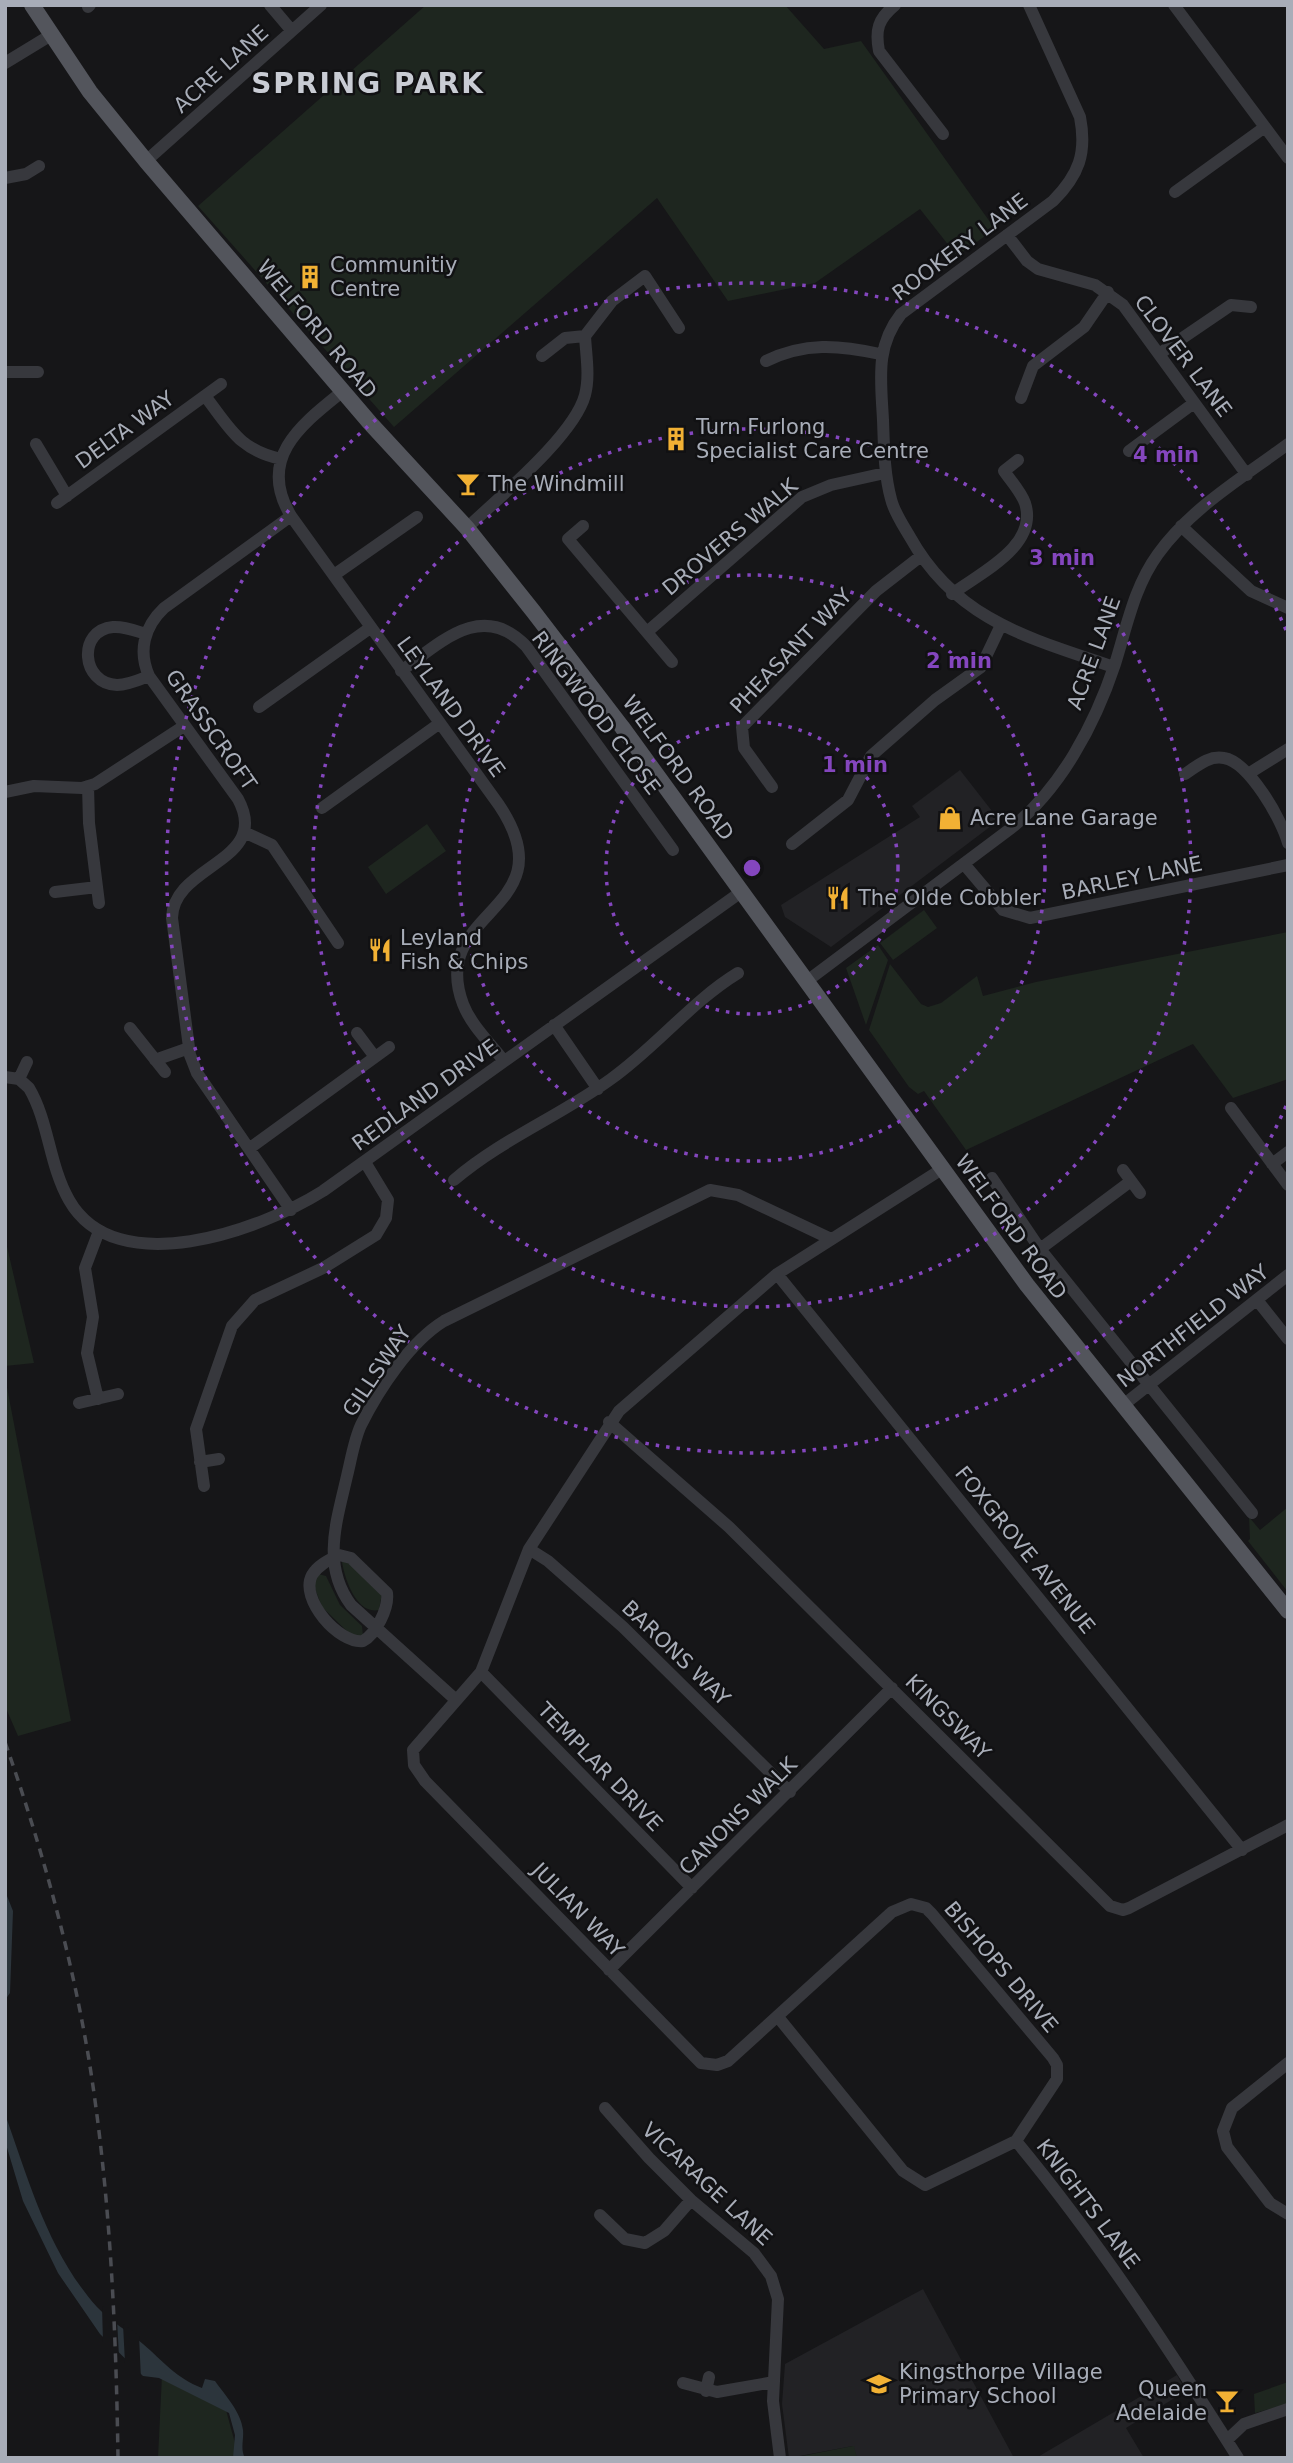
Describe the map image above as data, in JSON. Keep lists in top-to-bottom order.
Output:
{
  "streets": {
    "main road": ["WELFORD ROAD"],
    "street": [
      "ACRE LANE",
      "ROOKERY LANE",
      "CLOVER LANE",
      "DELTA WAY",
      "DROVERS WALK",
      "PHEASANT WAY",
      "LEYLAND DRIVE",
      "RINGWOOD CLOSE",
      "GRASSCROFT",
      "BARLEY LANE",
      "REDLAND DRIVE",
      "NORTHFIELD WAY",
      "GILLSWAY",
      "FOXGROVE AVENUE",
      "BARONS WAY",
      "KINGSWAY",
      "TEMPLAR DRIVE",
      "CANONS WALK",
      "JULIAN WAY",
      "BISHOPS DRIVE",
      "VICARAGE LANE",
      "KNIGHTS LANE"
    ]
  },
  "crossings": [
    ["ACRE LANE", "ROOKERY LANE"],
    ["ACRE LANE", "WELFORD ROAD"],
    ["ACRE LANE", "CLOVER LANE"],
    ["ACRE LANE", "BARLEY LANE"],
    ["ROOKERY LANE", "CLOVER LANE"],
    ["ROOKERY LANE", "DROVERS WALK"],
    ["ROOKERY LANE", "PHEASANT WAY"],
    ["WELFORD ROAD", "REDLAND DRIVE"],
    ["WELFORD ROAD", "NORTHFIELD WAY"],
    ["DELTA WAY", "LEYLAND DRIVE"],
    ["LEYLAND DRIVE", "RINGWOOD CLOSE"],
    ["LEYLAND DRIVE", "REDLAND DRIVE"],
    ["GILLSWAY", "JULIAN WAY"],
    ["FOXGROVE AVENUE", "KINGSWAY"],
    ["BARONS WAY", "CANONS WALK"],
    ["KINGSWAY", "CANONS WALK"],
    ["TEMPLAR DRIVE", "CANONS WALK"],
    ["CANONS WALK", "JULIAN WAY"],
    ["JULIAN WAY", "BISHOPS DRIVE"],
    ["BISHOPS DRIVE", "KNIGHTS LANE"]
  ],
  "districts": ["SPRING PARK"],
  "places": {
    "building": ["Communitiy Centre", "Turn Furlong Specialist Care Centre"],
    "bar": ["The Windmill", "Queen Adelaide"],
    "shop": ["Acre Lane Garage"],
    "restaurant": ["The Olde Cobbler", "Leyland Fish & Chips"],
    "school or university": ["Kingsthorpe Village Primary School"]
  },
  "rings": [
    "4 min",
    "3 min",
    "2 min",
    "1 min"
  ]
}
